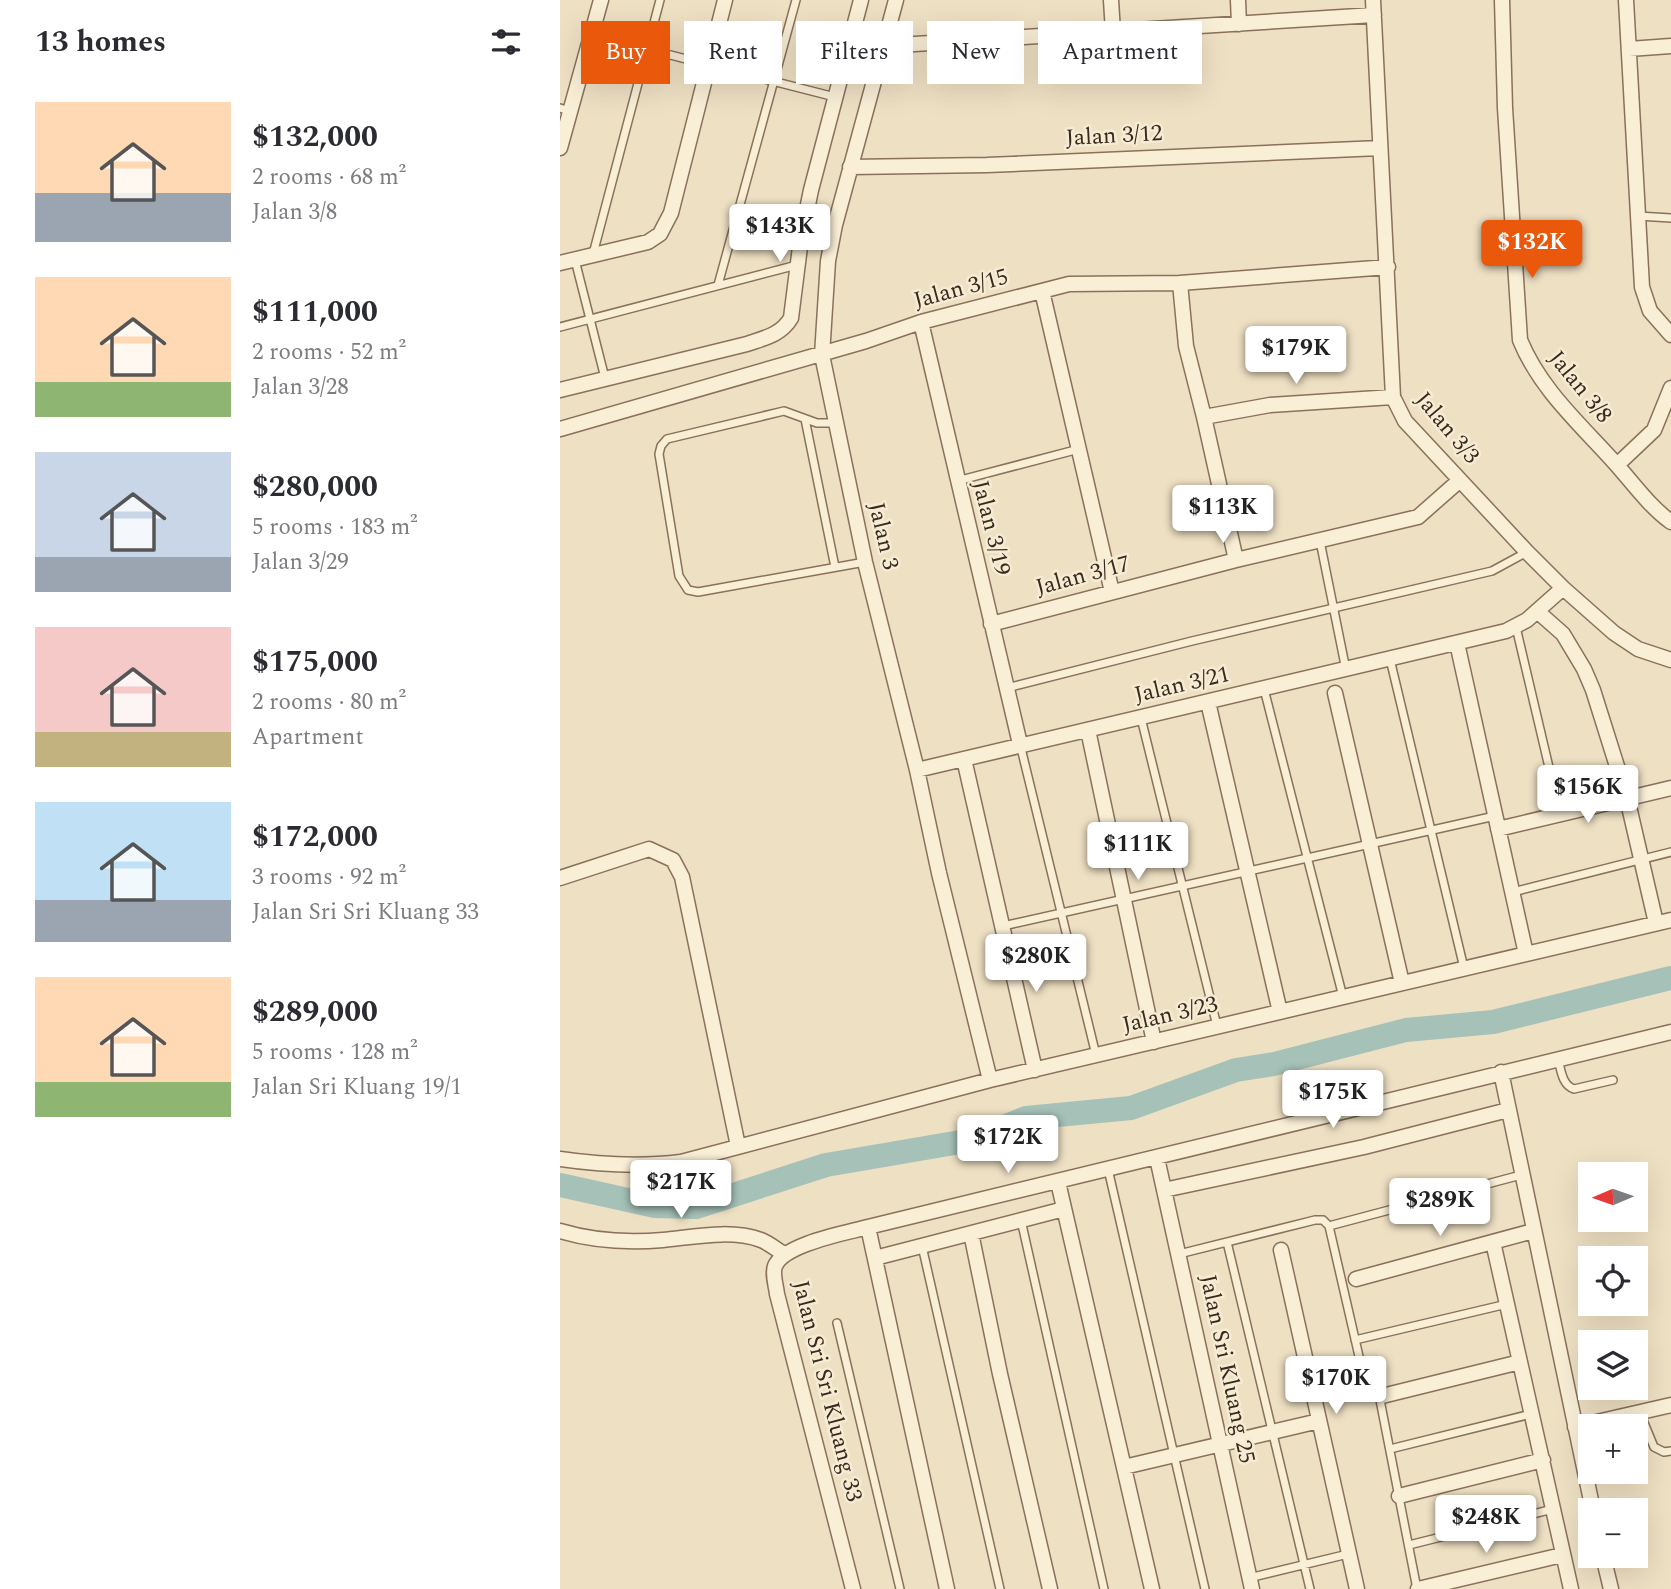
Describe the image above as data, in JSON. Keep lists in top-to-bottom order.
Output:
{
  "streets": {
    "street": [
      "Jalan 3/12",
      "Jalan 3/15",
      "Jalan 3/8",
      "Jalan 3/3",
      "Jalan 3/19",
      "Jalan 3",
      "Jalan 3/17",
      "Jalan 3/21",
      "Jalan 3/23",
      "Jalan Sri Kluang 25",
      "Jalan Sri Sri Kluang 33"
    ]
  },
  "crossings": [
    ["Jalan 3/12", "Jalan 3/3"],
    ["Jalan 3/12", "Jalan 3"],
    ["Jalan 3/15", "Jalan 3/3"],
    ["Jalan 3/15", "Jalan 3/19"],
    ["Jalan 3/15", "Jalan 3"],
    ["Jalan 3/3", "Jalan 3/17"],
    ["Jalan 3/19", "Jalan 3/17"],
    ["Jalan 3/19", "Jalan 3/21"],
    ["Jalan 3", "Jalan 3/21"],
    ["Jalan 3", "Jalan 3/23"],
    ["Jalan Sri Kluang 25", "Jalan Sri Sri Kluang 33"]
  ],
  "north": "left",
  "page": {
    "heading": "13 homes",
    "chip": [
      "Buy",
      "Rent",
      "Filters",
      "New",
      "Apartment"
    ],
    "list": [
      {
        "name": "$132,000",
        "note": "2 rooms · 68 m² · Jalan 3/8"
      },
      {
        "name": "$111,000",
        "note": "2 rooms · 52 m² · Jalan 3/28"
      },
      {
        "name": "$280,000",
        "note": "5 rooms · 183 m² · Jalan 3/29"
      },
      {
        "name": "$175,000",
        "note": "2 rooms · 80 m² · Apartment"
      },
      {
        "name": "$172,000",
        "note": "3 rooms · 92 m² · Jalan Sri Sri Kluang 33"
      },
      {
        "name": "$289,000",
        "note": "5 rooms · 128 m² · Jalan Sri Kluang 19/1"
      }
    ],
    "price": [
      "$143K",
      "$132K",
      "$179K",
      "$113K",
      "$156K",
      "$111K",
      "$280K",
      "$175K",
      "$172K",
      "$217K",
      "$289K",
      "$170K",
      "$248K"
    ],
    "map_buttons": ["+", "−"]
  }
}
